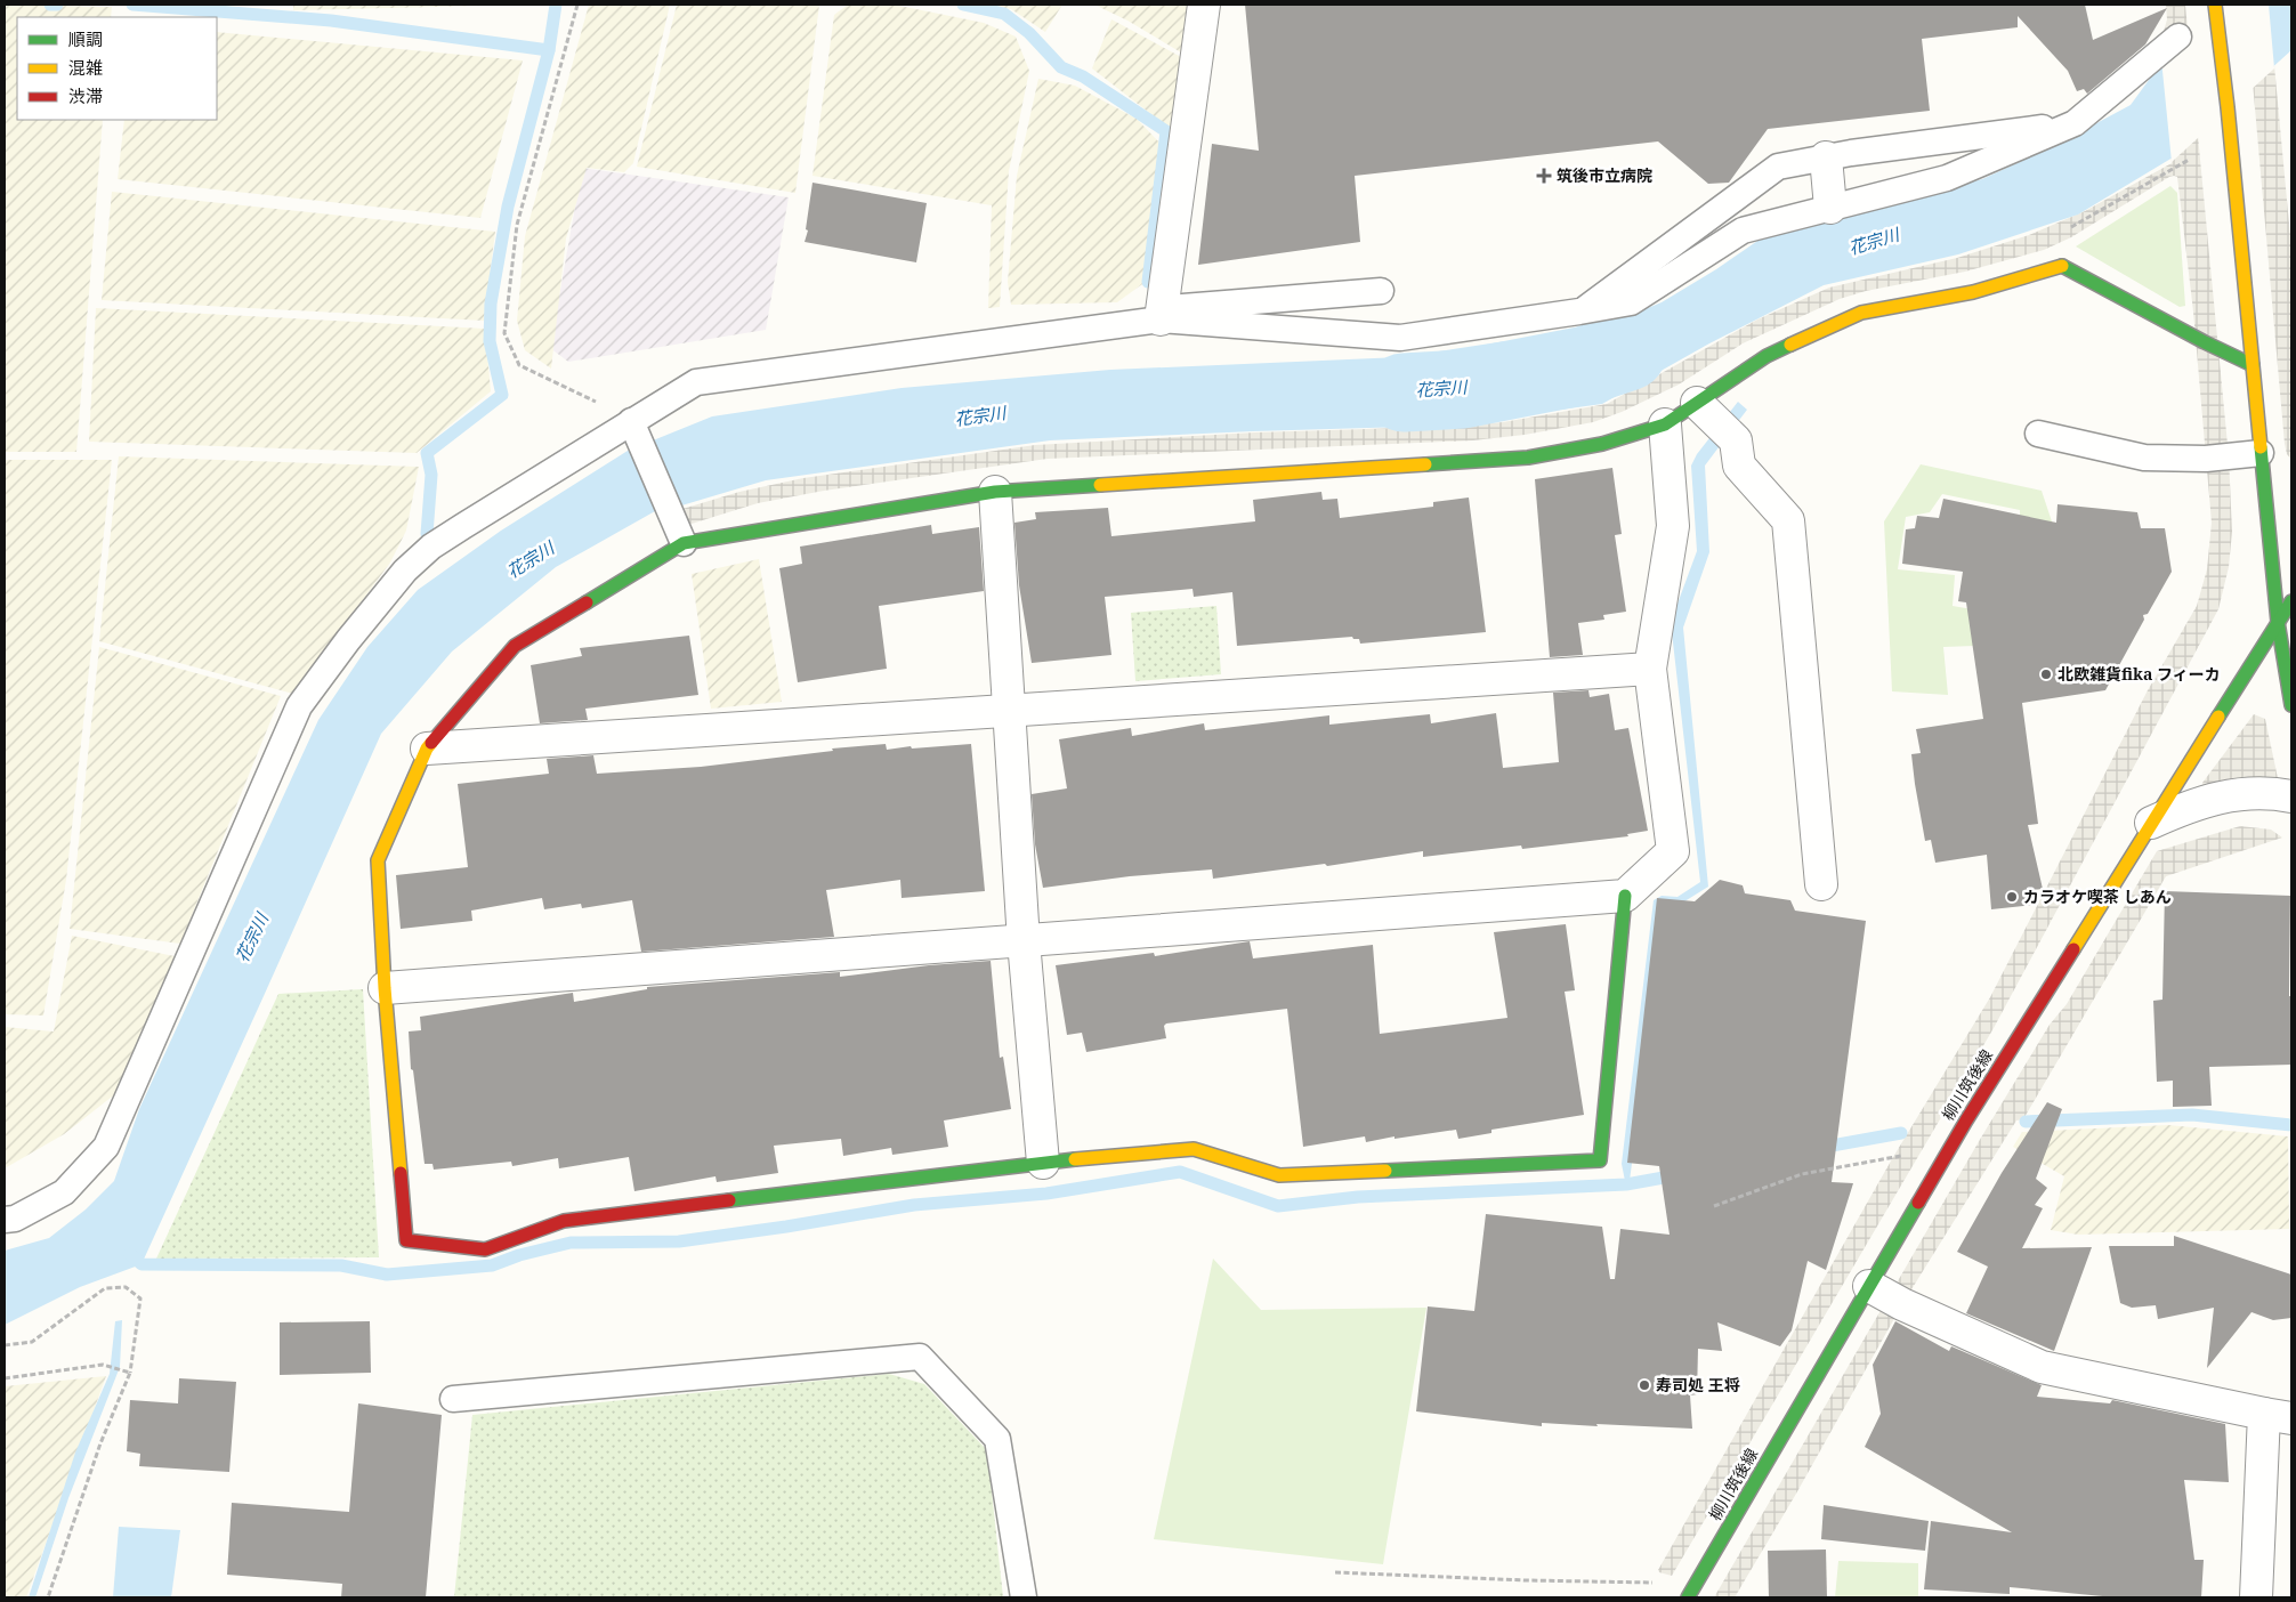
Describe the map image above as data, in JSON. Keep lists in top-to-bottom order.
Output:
{
  "streets": {
    "street": ["柳川筑後線"]
  },
  "water": ["花宗川"],
  "places": {
    "health": ["筑後市立病院"],
    "other": ["北欧雑貨fika フィーカ", "カラオケ喫茶 しあん", "寿司処 王将"]
  },
  "legend": ["順調", "混雑", "渋滞"]
}
